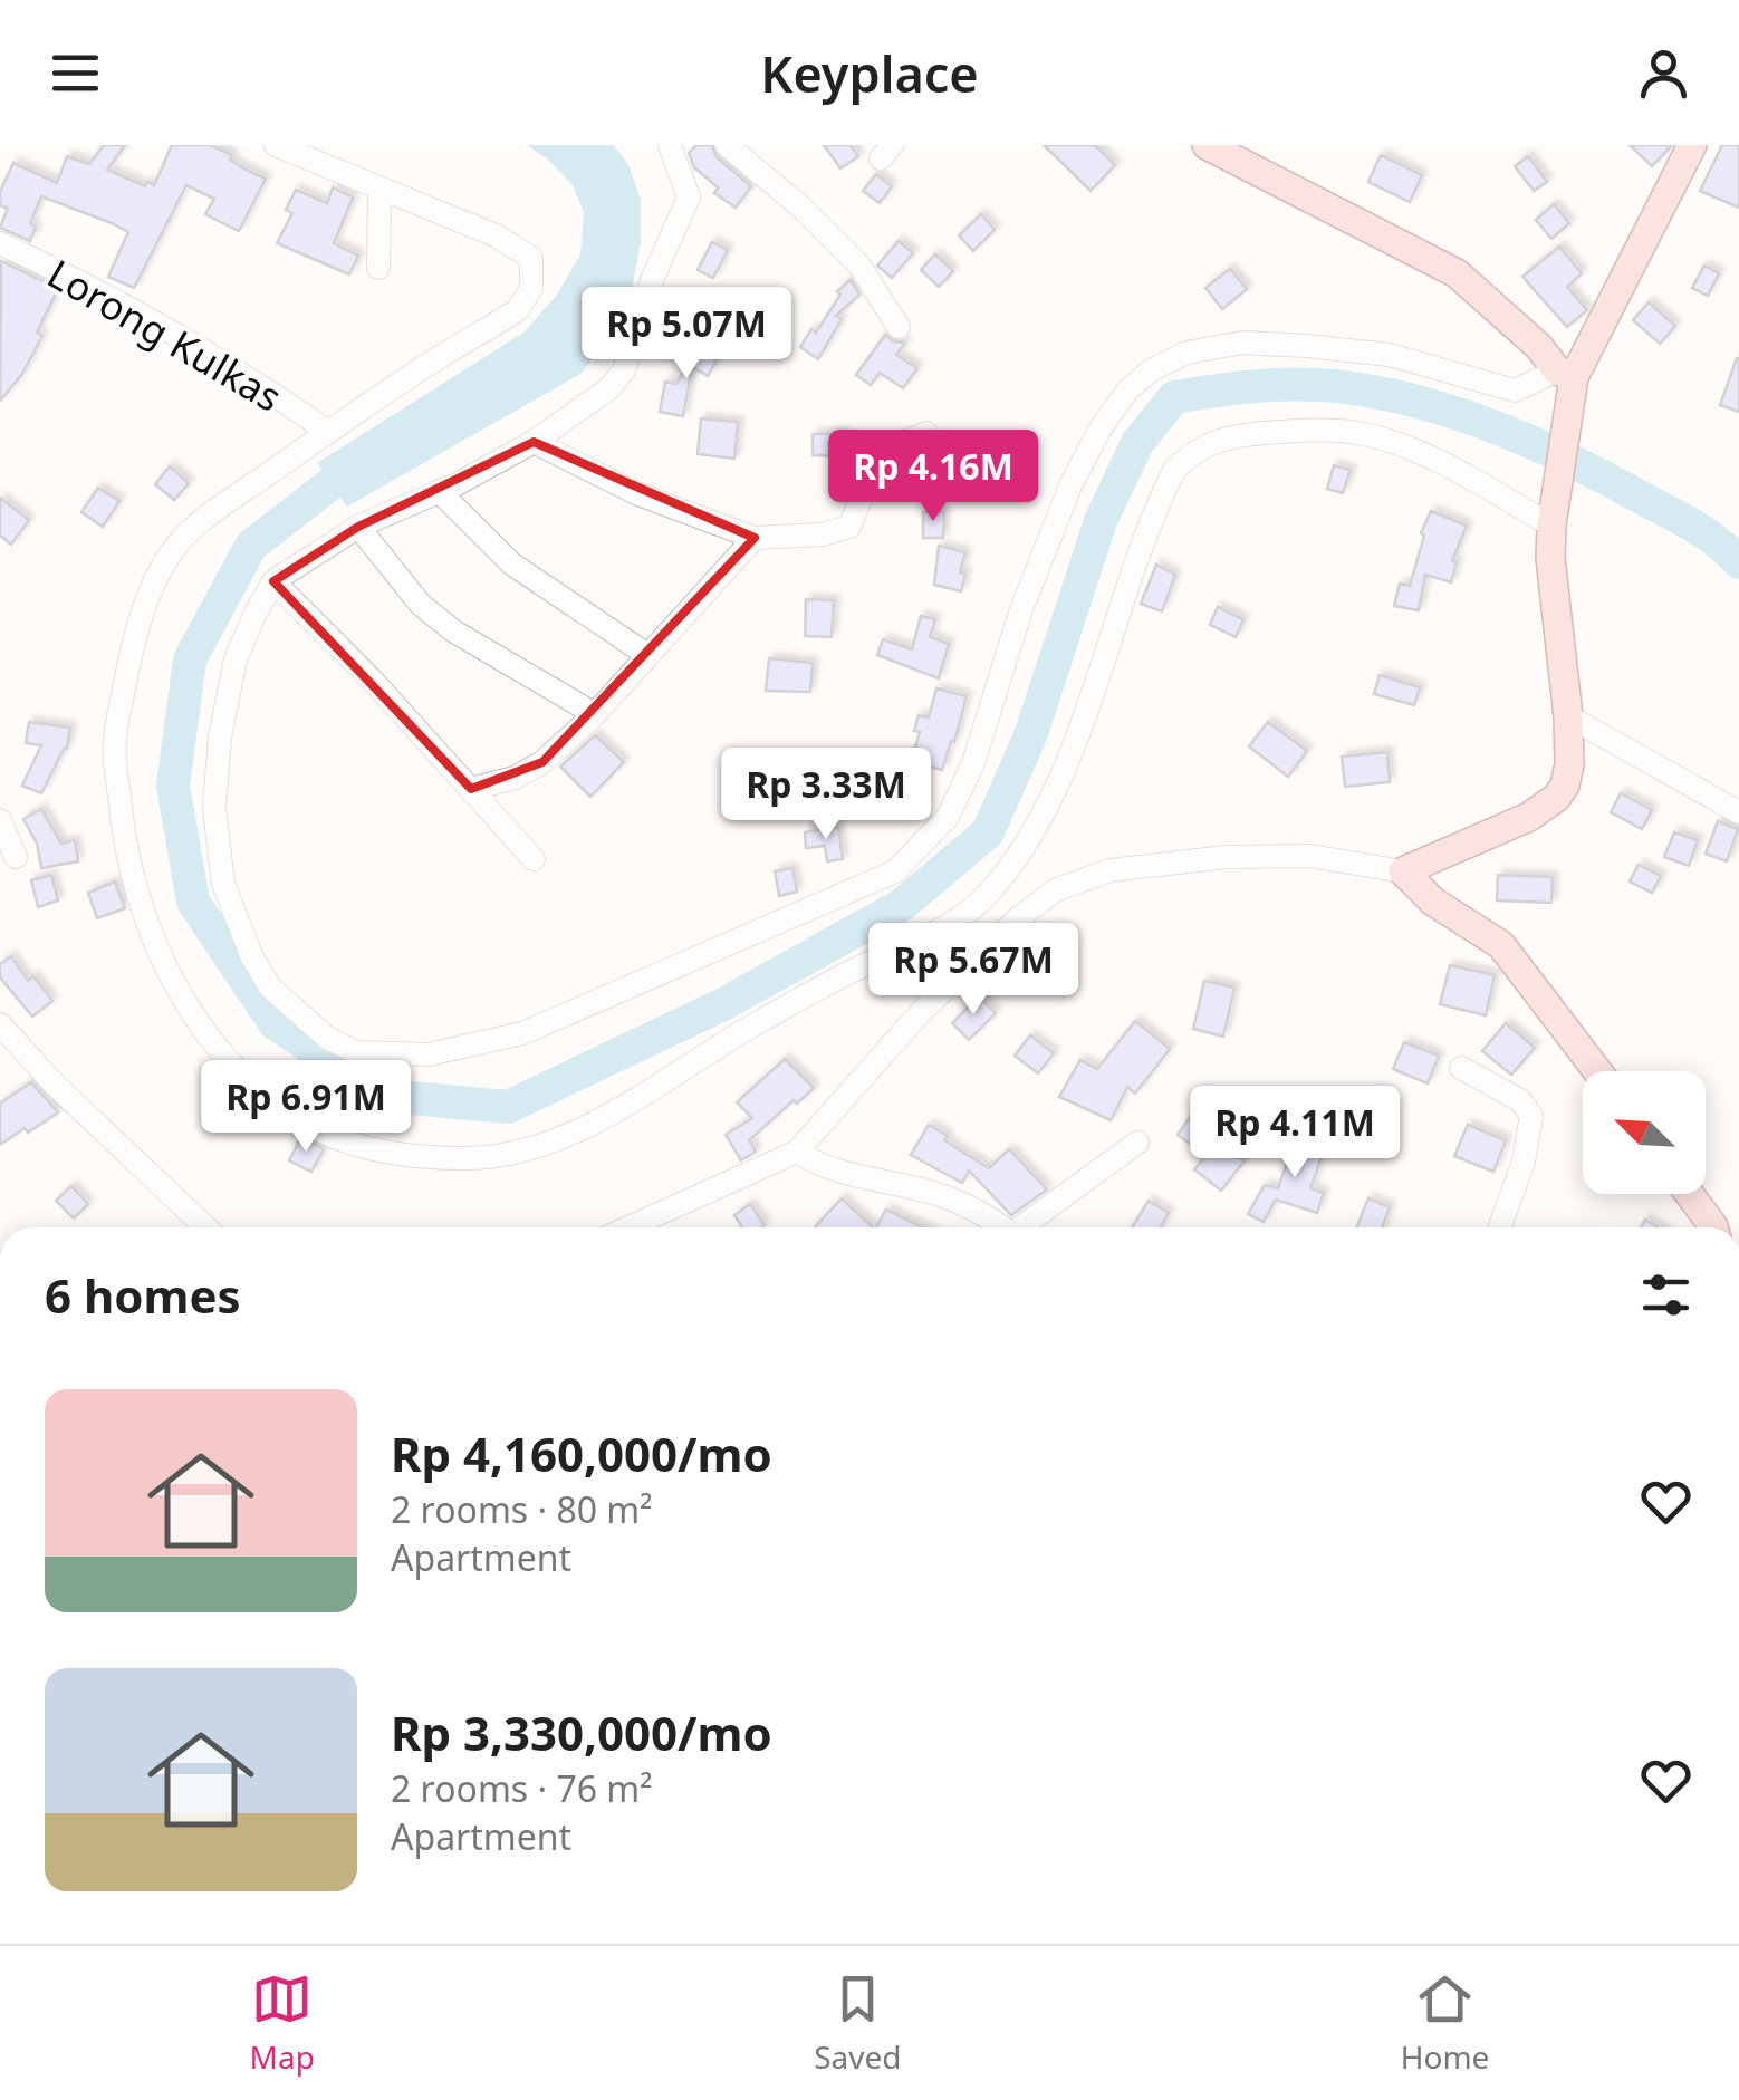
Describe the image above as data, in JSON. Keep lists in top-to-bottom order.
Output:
{
  "streets": {
    "street": ["Lorong Kulkas"]
  },
  "north": "top left",
  "page": {
    "header": "Keyplace",
    "price": [
      "Rp 5.07M",
      "Rp 4.16M",
      "Rp 3.33M",
      "Rp 5.67M",
      "Rp 6.91M",
      "Rp 4.11M"
    ],
    "heading": "6 homes",
    "list": [
      {
        "name": "Rp 4,160,000/mo",
        "note": "2 rooms · 80 m² · Apartment"
      },
      {
        "name": "Rp 3,330,000/mo",
        "note": "2 rooms · 76 m² · Apartment"
      }
    ],
    "tabs": ["Map", "Saved", "Home"]
  }
}
